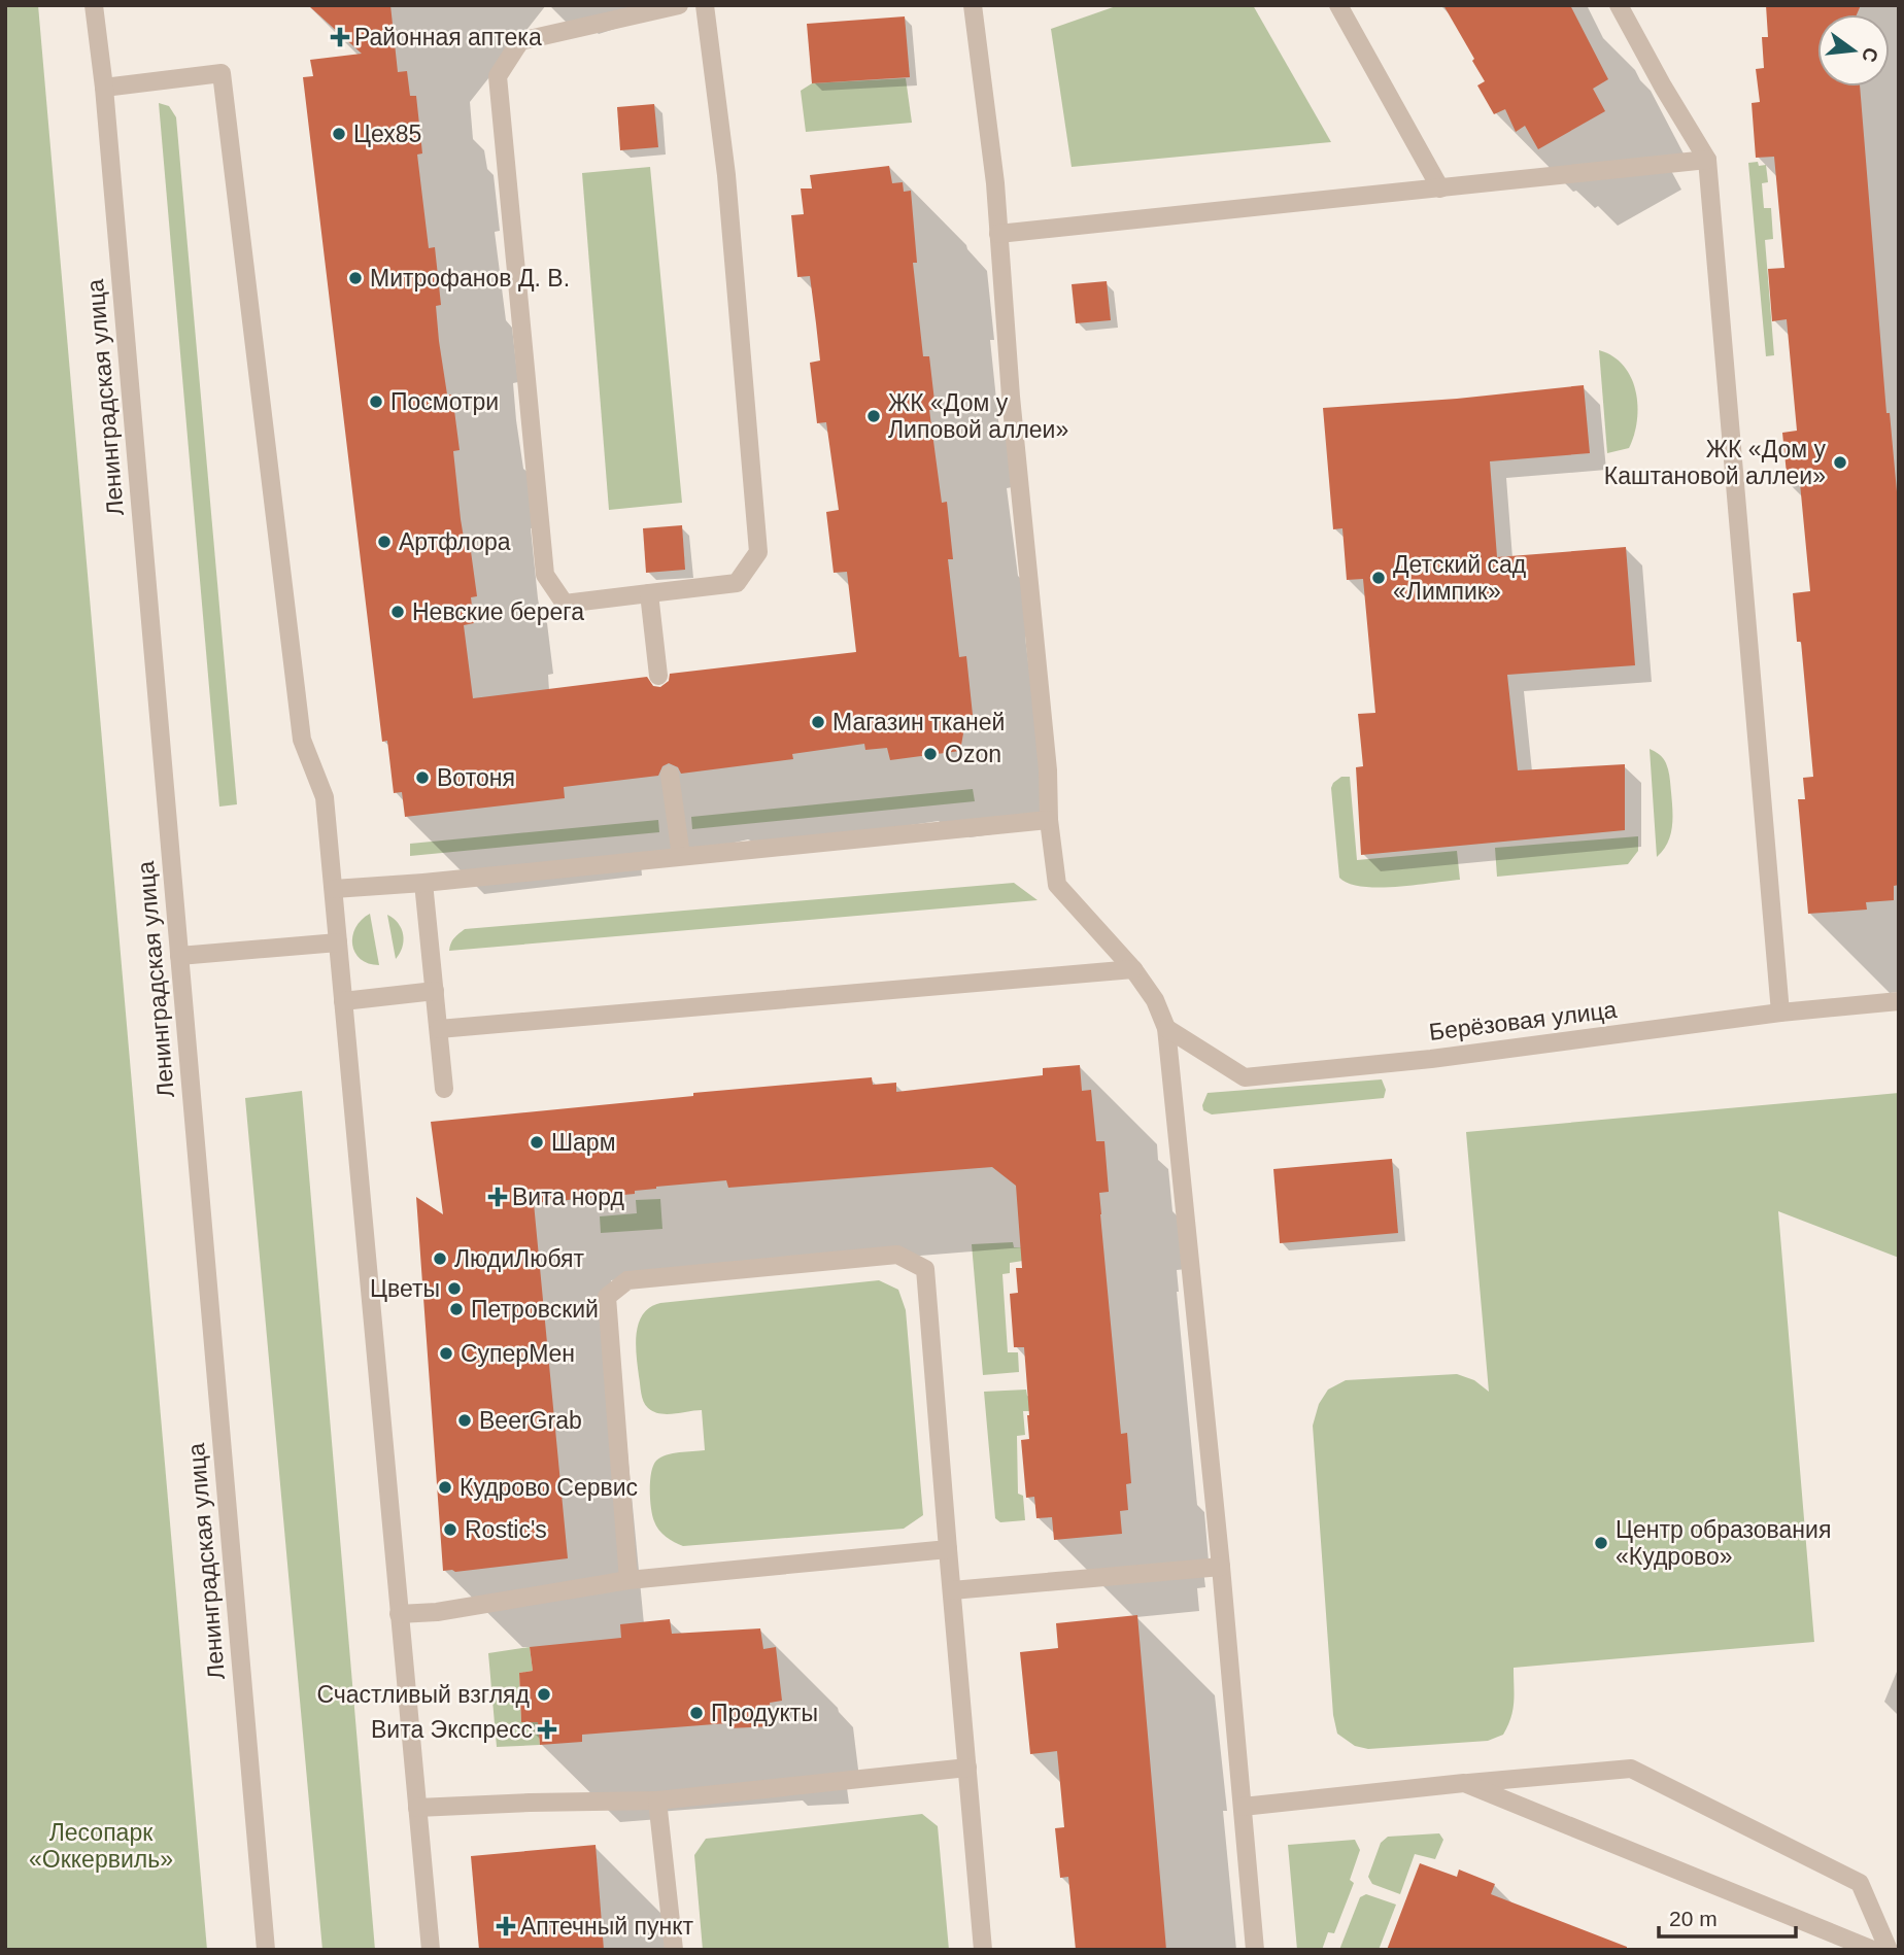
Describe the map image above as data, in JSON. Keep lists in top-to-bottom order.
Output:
{
  "streets": {
    "street": ["Ленинградская улица", "Берёзовая улица"]
  },
  "parks": ["Лесопарк «Оккервиль»"],
  "places": {
    "health": [
      "Районная аптека",
      "Вита норд",
      "Вита Экспресс",
      "Аптечный пункт"
    ],
    "other": [
      "Цех85",
      "Митрофанов Д. В.",
      "Посмотри",
      "ЖК «Дом у Липовой аллеи»",
      "ЖК «Дом у Каштановой аллеи»",
      "Артфлора",
      "Детский сад «Лимпик»",
      "Невские берега",
      "Магазин тканей",
      "Ozon",
      "Вотоня",
      "Шарм",
      "ЛюдиЛюбят",
      "Цветы",
      "Петровский",
      "СуперМен",
      "BeerGrab",
      "Кудрово Сервис",
      "Rostic's",
      "Центр образования «Кудрово»",
      "Счастливый взгляд",
      "Продукты"
    ]
  },
  "scale_bar": "20 m",
  "north": "right"
}
